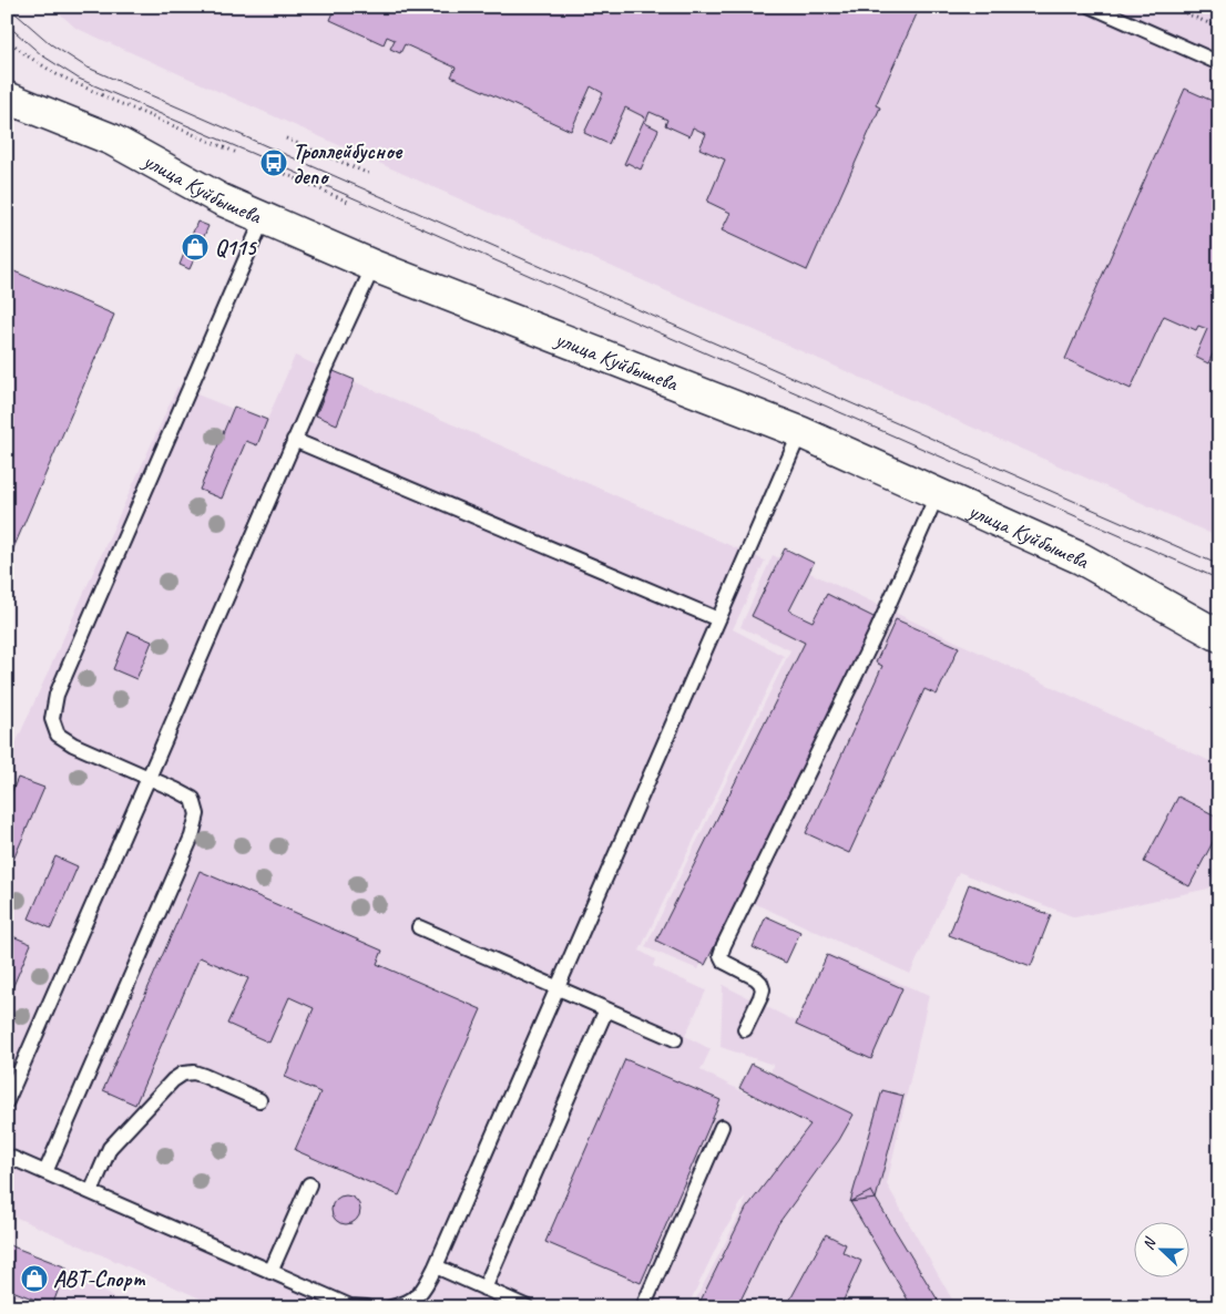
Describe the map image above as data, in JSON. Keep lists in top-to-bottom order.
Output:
{
  "streets": {
    "main road": ["улица Куйбышева"]
  },
  "places": {
    "bus stop": ["Троллейбусное депо"],
    "shop": ["Q115", "АВТ-Спорт"]
  },
  "north": "left"
}
